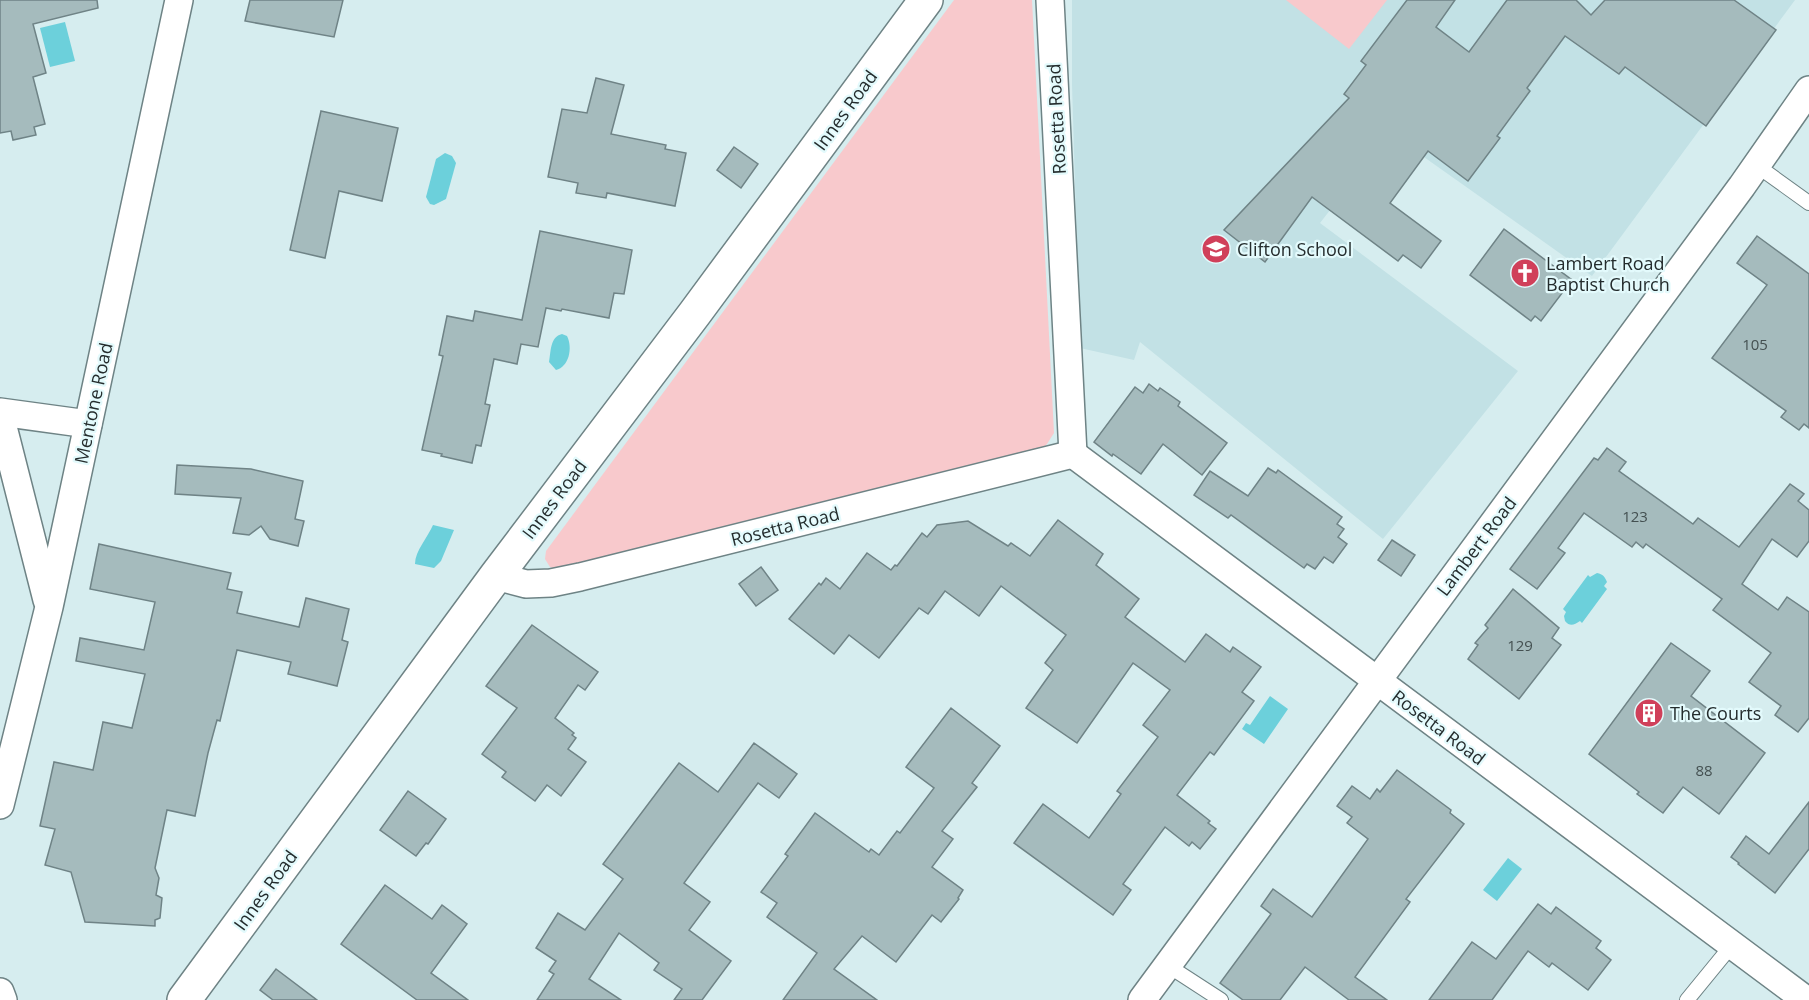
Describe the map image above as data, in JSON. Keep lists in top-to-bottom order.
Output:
{
  "streets": {
    "street": [
      "Innes Road",
      "Rosetta Road",
      "Mentone Road",
      "Lambert Road"
    ]
  },
  "crossings": [
    ["Innes Road", "Rosetta Road"],
    ["Rosetta Road", "Lambert Road"]
  ],
  "places": {
    "school or university": ["Clifton School"],
    "church": ["Lambert Road Baptist Church"],
    "building": ["The Courts"]
  },
  "house_numbers": [
    "105",
    "123",
    "129",
    "88"
  ]
}
